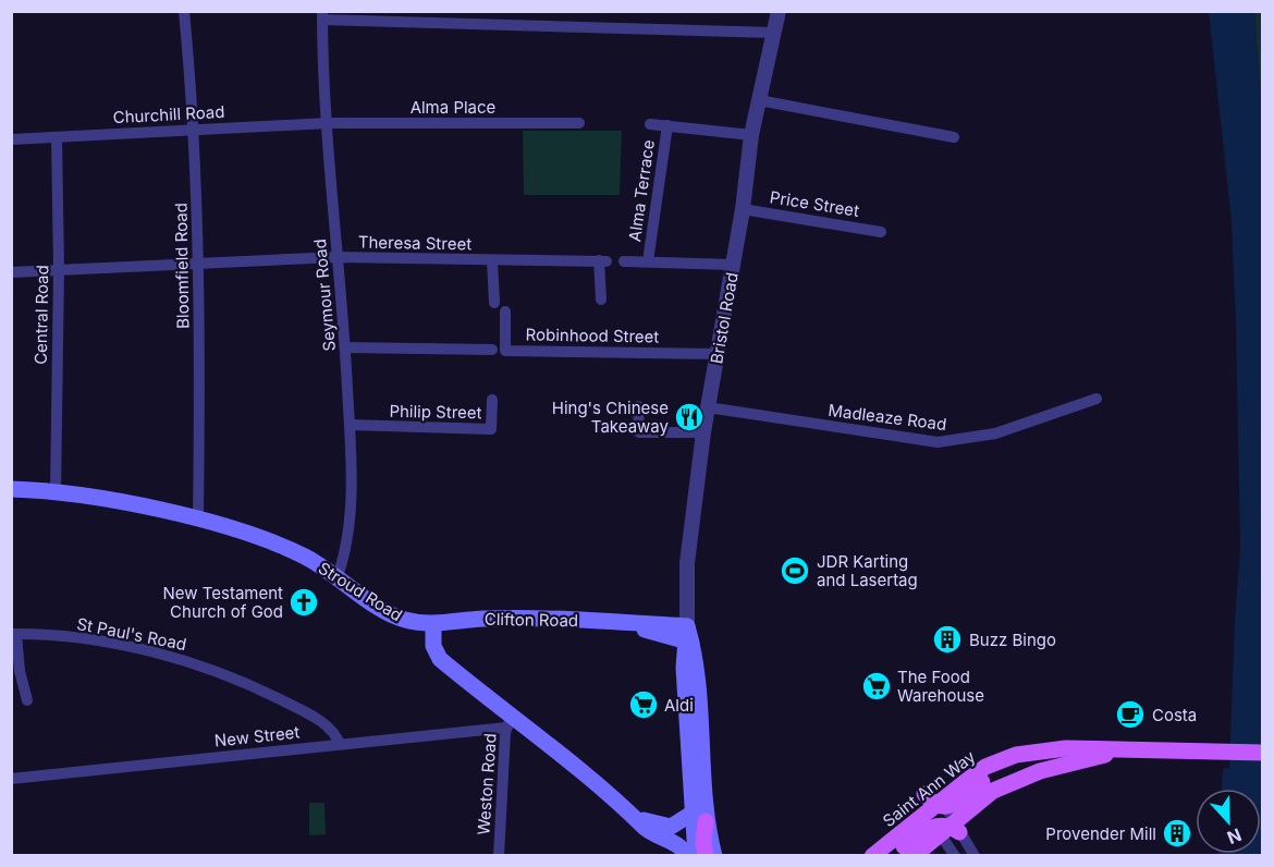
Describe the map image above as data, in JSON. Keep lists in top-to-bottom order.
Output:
{
  "streets": {
    "main road": [
      "Bristol Road",
      "Stroud Road",
      "Clifton Road",
      "Saint Ann Way"
    ],
    "street": [
      "Alma Place",
      "Churchill Road",
      "Alma Terrace",
      "Price Street",
      "Theresa Street",
      "Bloomfield Road",
      "Seymour Road",
      "Central Road",
      "Robinhood Street",
      "Philip Street",
      "Madleaze Road",
      "St Paul's Road",
      "New Street",
      "Weston Road"
    ]
  },
  "crossings": [
    ["Alma Place", "Churchill Road"],
    ["Alma Place", "Seymour Road"],
    ["Churchill Road", "Bloomfield Road"],
    ["Churchill Road", "Seymour Road"],
    ["Churchill Road", "Central Road"],
    ["Price Street", "Bristol Road"],
    ["Theresa Street", "Bloomfield Road"],
    ["Theresa Street", "Seymour Road"],
    ["Theresa Street", "Central Road"],
    ["Bloomfield Road", "Stroud Road"],
    ["Seymour Road", "Philip Street"],
    ["Seymour Road", "Stroud Road"],
    ["Central Road", "Stroud Road"],
    ["Bristol Road", "Robinhood Street"],
    ["Bristol Road", "Madleaze Road"],
    ["Bristol Road", "Clifton Road"],
    ["Stroud Road", "Clifton Road"],
    ["St Paul's Road", "New Street"],
    ["New Street", "Weston Road"]
  ],
  "places": {
    "restaurant": ["Hing's Chinese Takeaway"],
    "sports": ["JDR Karting and Lasertag"],
    "church": ["New Testament Church of God"],
    "building": ["Buzz Bingo", "Provender Mill"],
    "supermarket": ["The Food Warehouse", "Aldi"],
    "cafe": ["Costa"]
  },
  "north": "bottom"
}
